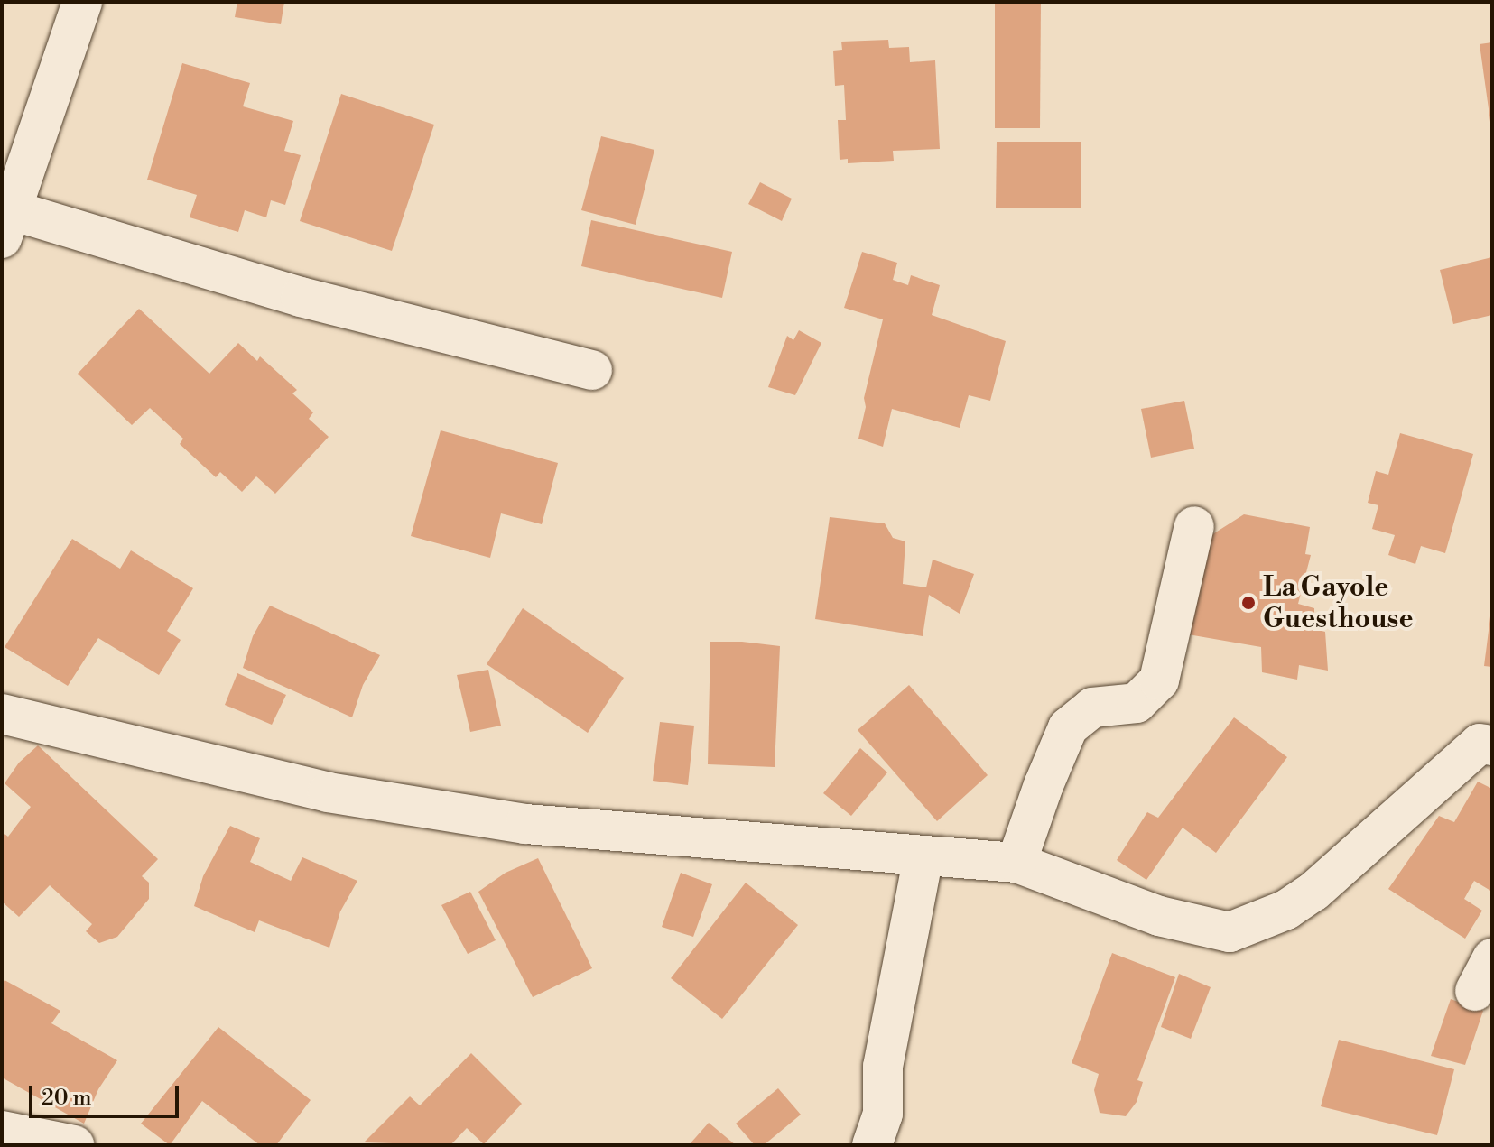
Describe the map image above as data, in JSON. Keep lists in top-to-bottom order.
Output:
{
  "places": ["La Gayole Guesthouse"],
  "scale_bar": "20 m"
}
